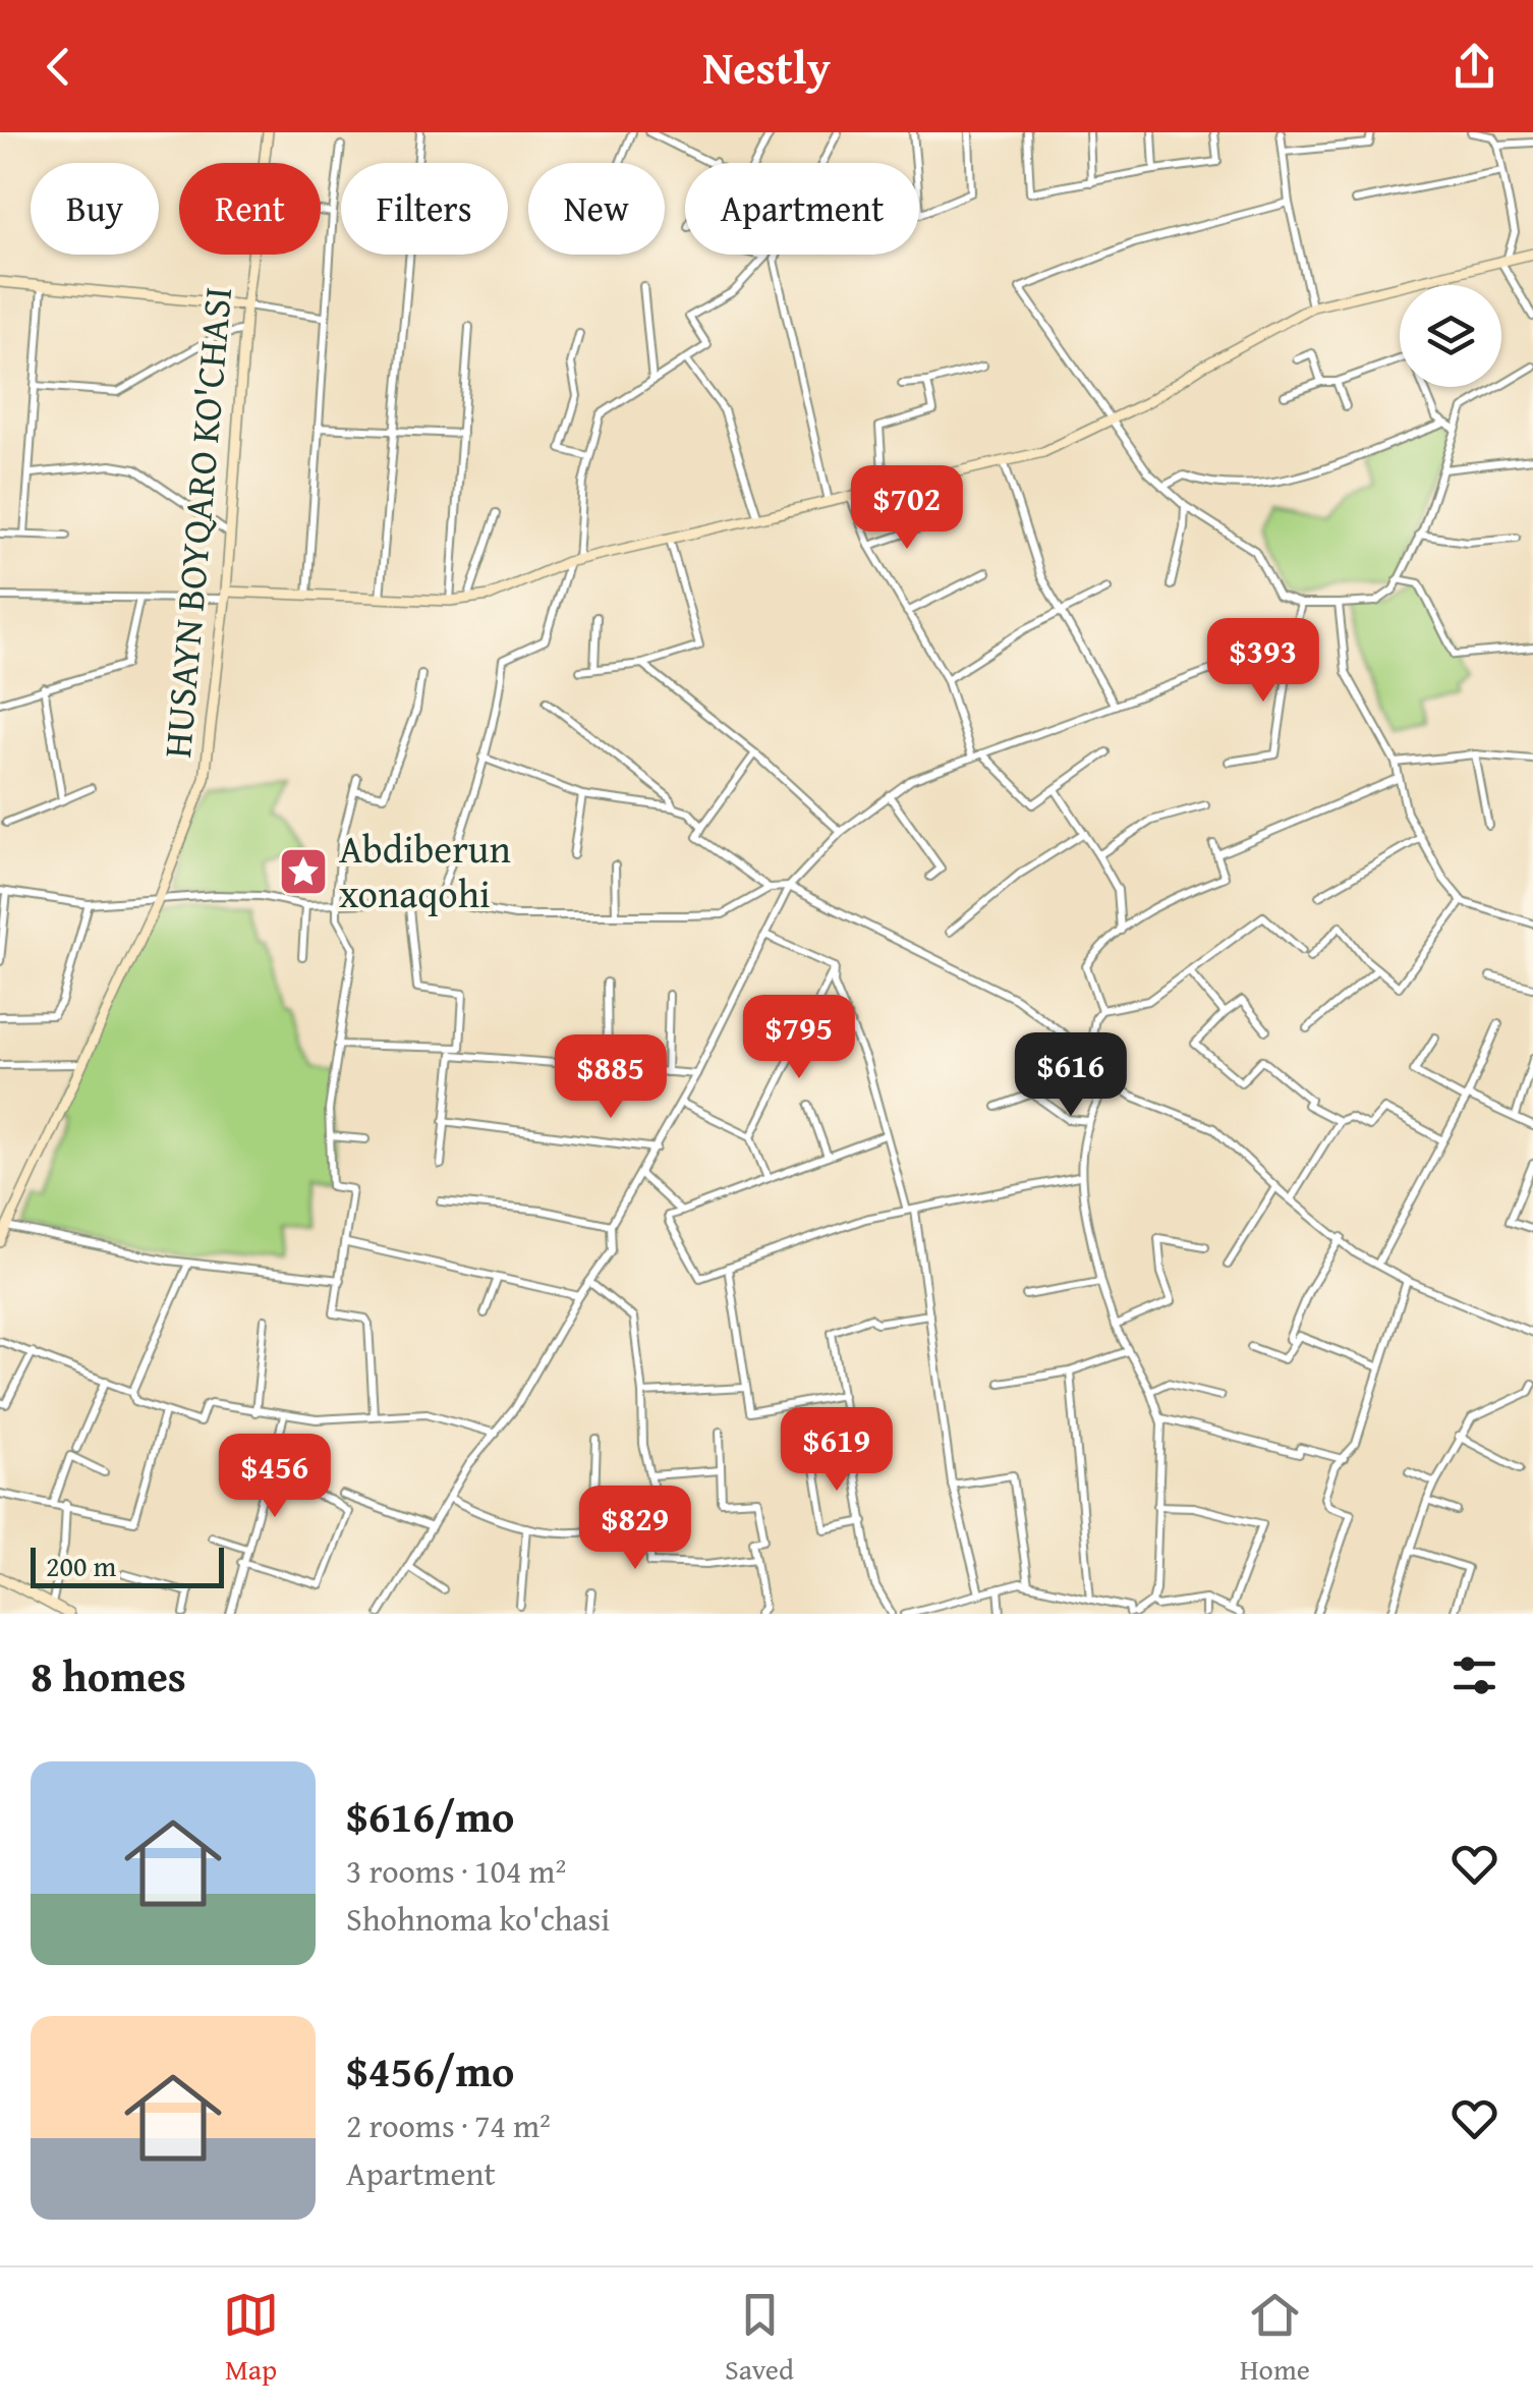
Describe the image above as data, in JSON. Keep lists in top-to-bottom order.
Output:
{
  "streets": {
    "street": ["HUSAYN BOYQARO KO'CHASI"]
  },
  "places": {
    "place": ["Abdiberun xonaqohi"]
  },
  "scale_bar": "200 m",
  "page": {
    "header": "Nestly",
    "chip": [
      "Buy",
      "Rent",
      "Filters",
      "New",
      "Apartment"
    ],
    "price": [
      "$702",
      "$393",
      "$795",
      "$616",
      "$885",
      "$619",
      "$456",
      "$829"
    ],
    "scale": "200 m",
    "heading": "8 homes",
    "list": [
      {
        "name": "$616/mo",
        "note": "3 rooms · 104 m² · Shohnoma ko'chasi"
      },
      {
        "name": "$456/mo",
        "note": "2 rooms · 74 m² · Apartment"
      }
    ],
    "tabs": ["Map", "Saved", "Home"]
  }
}
